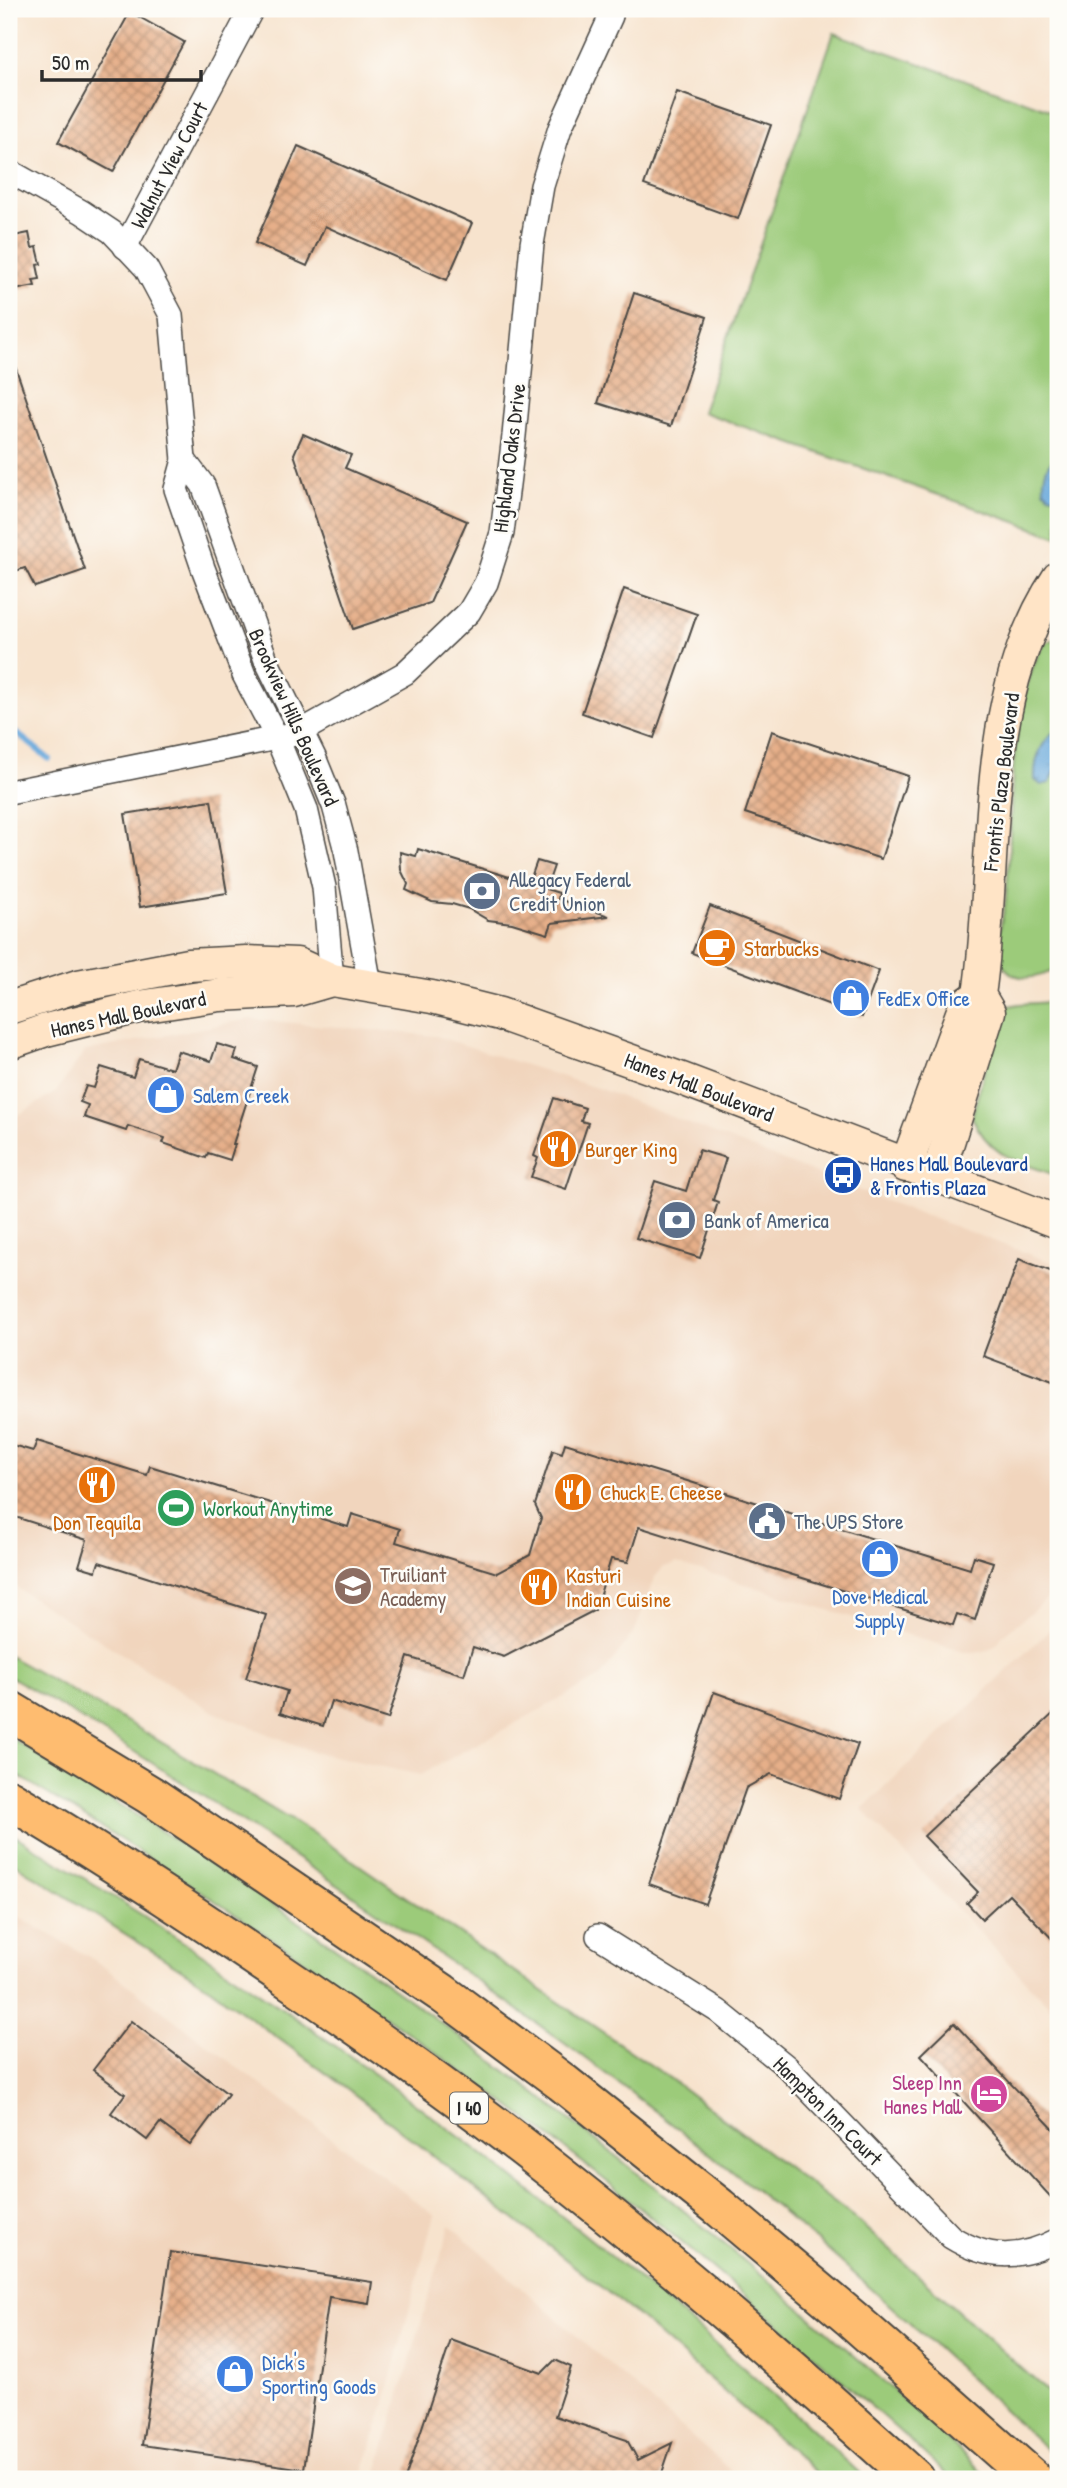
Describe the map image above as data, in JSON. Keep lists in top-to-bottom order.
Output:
{
  "streets": {
    "highway": ["I 40"],
    "main road": ["Frontis Plaza Boulevard", "Hanes Mall Boulevard"],
    "street": [
      "Walnut View Court",
      "Highland Oaks Drive",
      "Brookview Hills Boulevard",
      "Hampton Inn Court"
    ]
  },
  "crossings": [
    ["Walnut View Court", "Brookview Hills Boulevard"],
    ["Highland Oaks Drive", "Brookview Hills Boulevard"],
    ["Brookview Hills Boulevard", "Hanes Mall Boulevard"],
    ["Frontis Plaza Boulevard", "Hanes Mall Boulevard"]
  ],
  "places": {
    "bank": ["Allegacy Federal Credit Union", "Bank of America"],
    "cafe": ["Starbucks"],
    "shop": [
      "FedEx Office",
      "Salem Creek",
      "Dove Medical Supply",
      "Dick's Sporting Goods"
    ],
    "restaurant": [
      "Burger King",
      "Don Tequila",
      "Chuck E. Cheese",
      "Kasturi Indian Cuisine"
    ],
    "bus stop": ["Hanes Mall Boulevard & Frontis Plaza"],
    "sports": ["Workout Anytime"],
    "public building": ["The UPS Store"],
    "school or university": ["Truiliant Academy"],
    "hotel": ["Sleep Inn Hanes Mall"]
  },
  "scale_bar": "50 m"
}
